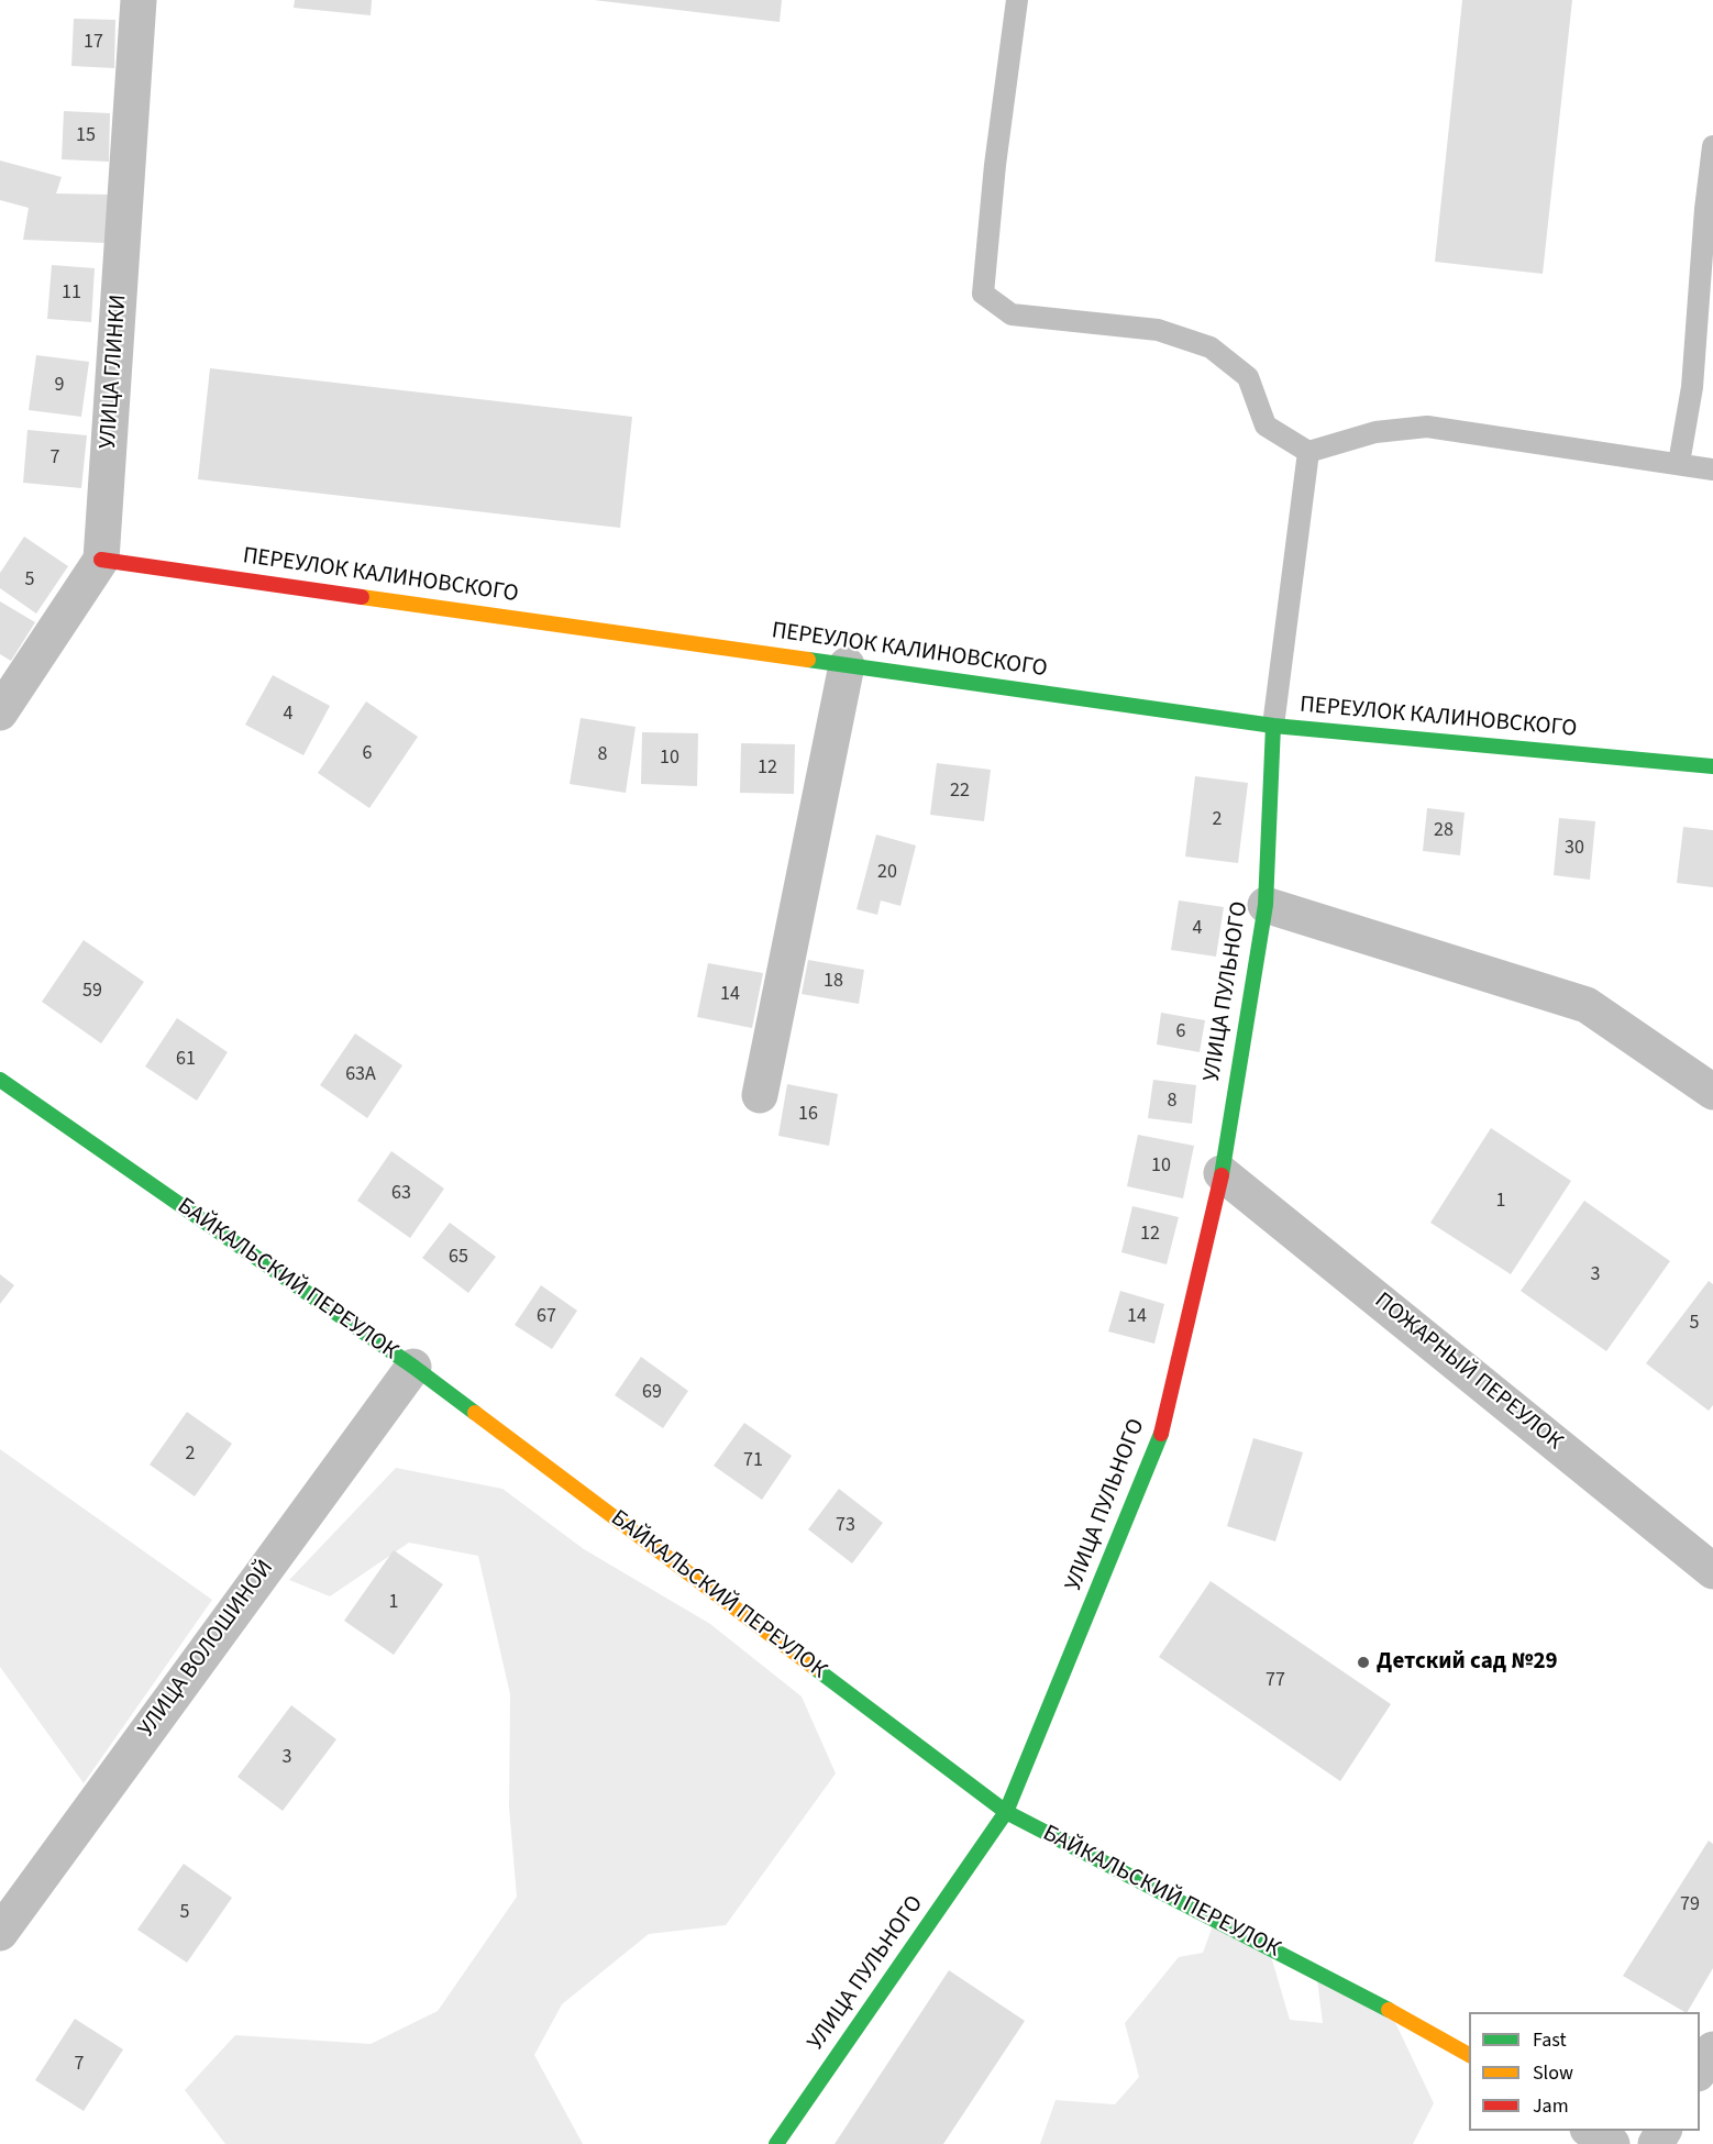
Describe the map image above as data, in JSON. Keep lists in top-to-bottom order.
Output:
{
  "streets": {
    "street": [
      "УЛИЦА ГЛИНКИ",
      "ПЕРЕУЛОК КАЛИНОВСКОГО",
      "УЛИЦА ПУЛЬНОГО",
      "БАЙКАЛЬСКИЙ ПЕРЕУЛОК",
      "ПОЖАРНЫЙ ПЕРЕУЛОК",
      "УЛИЦА ВОЛОШИНОЙ"
    ]
  },
  "crossings": [
    ["УЛИЦА ГЛИНКИ", "ПЕРЕУЛОК КАЛИНОВСКОГО"],
    ["ПЕРЕУЛОК КАЛИНОВСКОГО", "УЛИЦА ПУЛЬНОГО"],
    ["УЛИЦА ПУЛЬНОГО", "БАЙКАЛЬСКИЙ ПЕРЕУЛОК"],
    ["УЛИЦА ПУЛЬНОГО", "ПОЖАРНЫЙ ПЕРЕУЛОК"],
    ["БАЙКАЛЬСКИЙ ПЕРЕУЛОК", "УЛИЦА ВОЛОШИНОЙ"]
  ],
  "places": ["Детский сад №29"],
  "house_numbers": [
    "17",
    "15",
    "11",
    "9",
    "7",
    "5",
    "4",
    "6",
    "8",
    "10",
    "12",
    "22",
    "2",
    "28",
    "30",
    "20",
    "4",
    "18",
    "59",
    "14",
    "6",
    "61",
    "63А",
    "8",
    "16",
    "10",
    "63",
    "1",
    "12",
    "65",
    "3",
    "67",
    "14",
    "5",
    "69",
    "2",
    "71",
    "73",
    "1",
    "77",
    "3",
    "79",
    "5",
    "7"
  ],
  "legend": ["Fast", "Slow", "Jam"]
}
